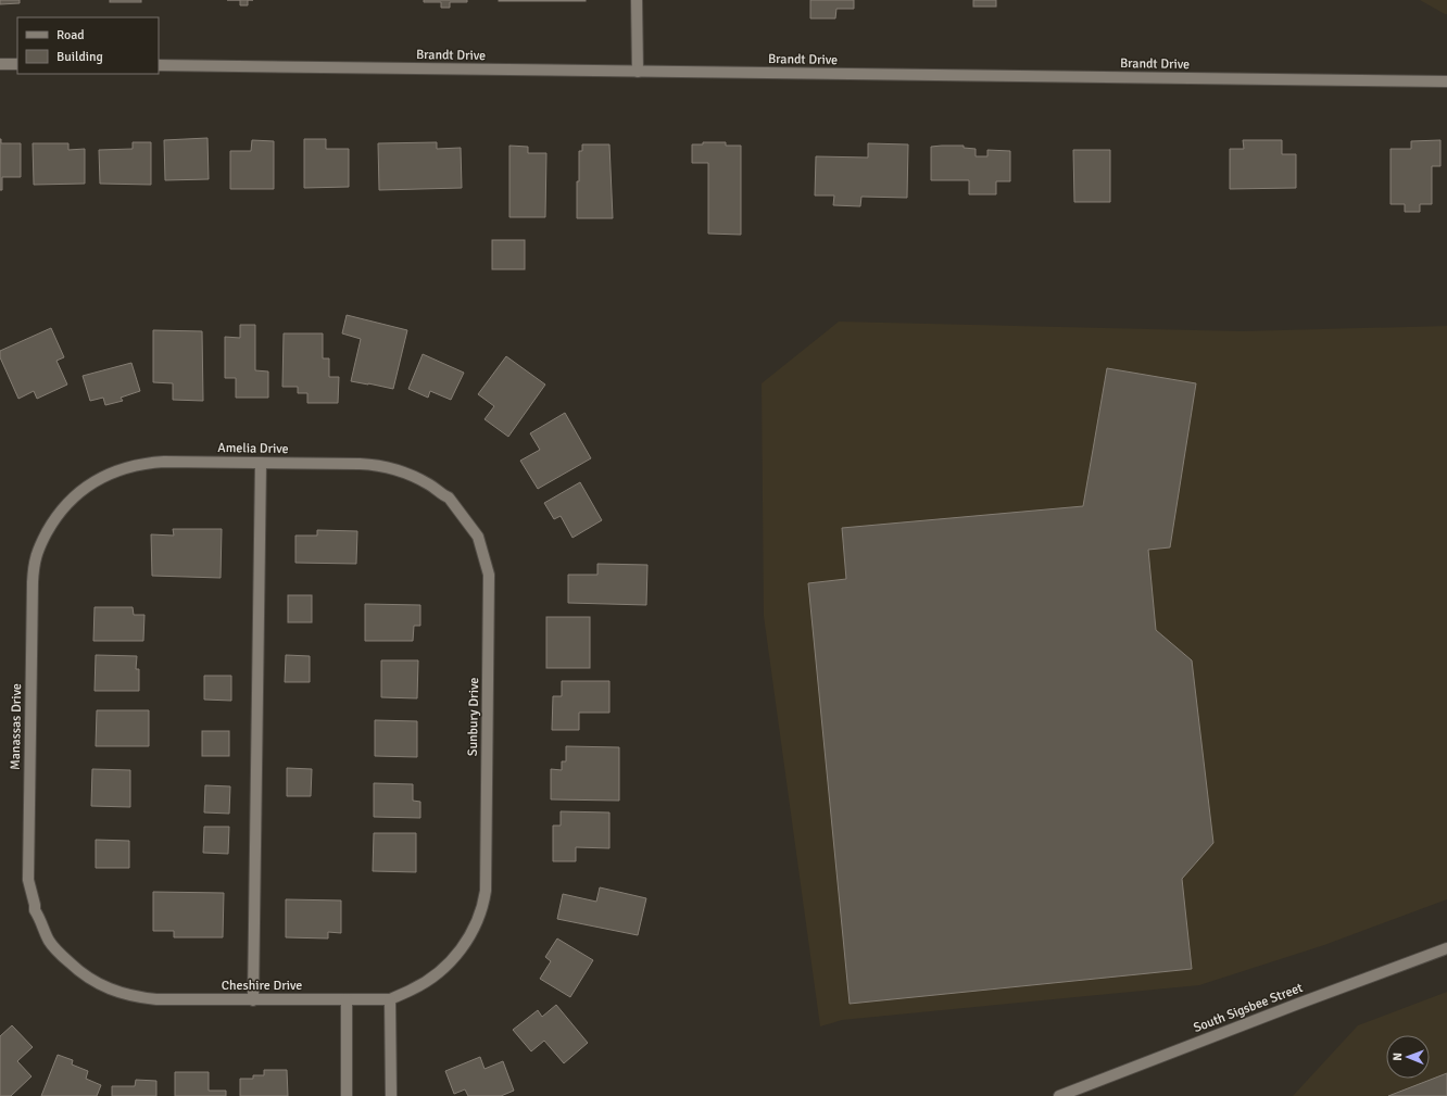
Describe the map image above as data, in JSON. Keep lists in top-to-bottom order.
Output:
{
  "streets": {
    "street": [
      "Brandt Drive",
      "Amelia Drive",
      "Sunbury Drive",
      "Manassas Drive",
      "Cheshire Drive",
      "South Sigsbee Street"
    ]
  },
  "crossings": [
    ["Amelia Drive", "Sunbury Drive"],
    ["Amelia Drive", "Manassas Drive"],
    ["Sunbury Drive", "Cheshire Drive"],
    ["Manassas Drive", "Cheshire Drive"]
  ],
  "legend": ["Road", "Building"],
  "north": "left"
}
